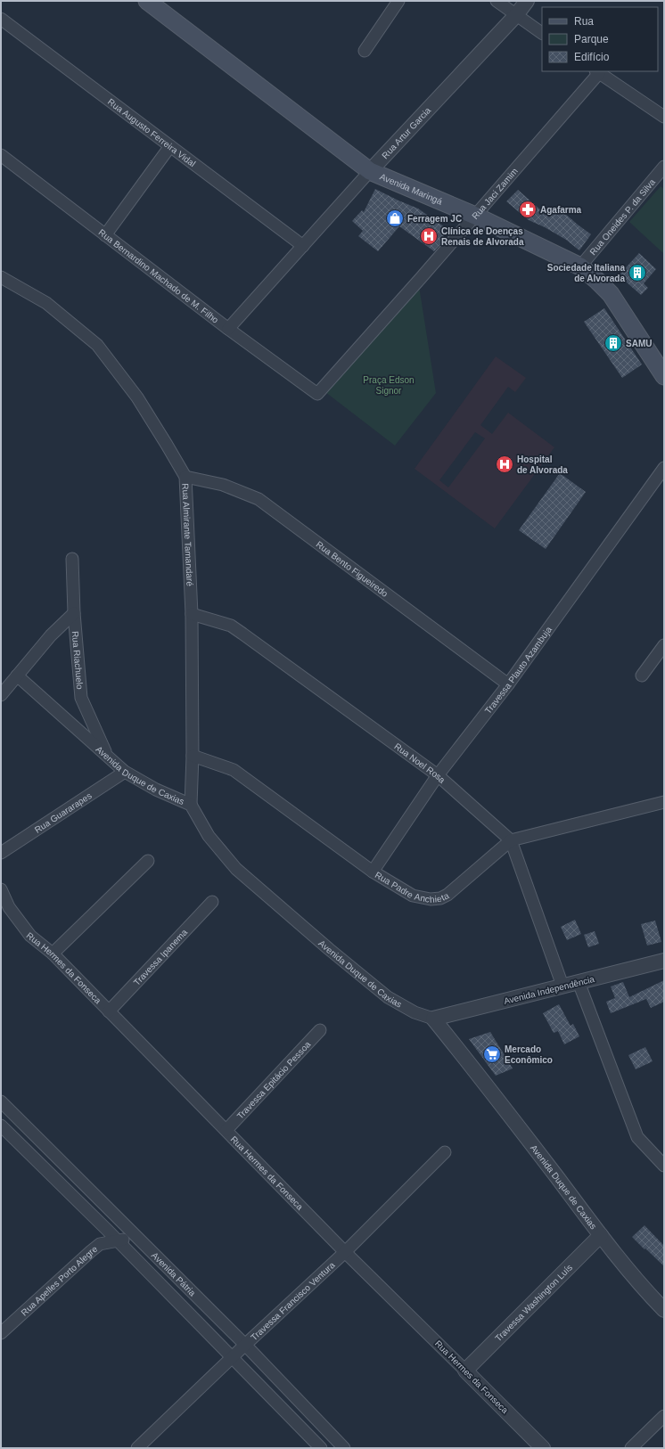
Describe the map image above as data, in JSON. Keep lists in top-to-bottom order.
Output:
{
  "streets": {
    "main road": ["Avenida Maringá"],
    "street": [
      "Rua Augusto Ferreira Vidal",
      "Rua Artur Garcia",
      "Rua Jaci Zamim",
      "Rua Oneides P. da Silva",
      "Rua Bernardino Machado de M. Filho",
      "Rua Almirante Tamandaré",
      "Rua Bento Figueiredo",
      "Rua Riachuelo",
      "Travessa Plauto Azambuja",
      "Rua Noel Rosa",
      "Avenida Duque de Caxias",
      "Rua Guararapes",
      "Rua Padre Anchieta",
      "Travessa Ipanema",
      "Rua Hermes da Fonseca",
      "Avenida Independência",
      "Travessa Epitácio Pessoa",
      "Avenida Pátria",
      "Rua Apelles Porto Alegre",
      "Travessa Francisco Ventura",
      "Travessa Washington Luís"
    ]
  },
  "crossings": [
    ["Rua Augusto Ferreira Vidal", "Rua Artur Garcia"],
    ["Rua Artur Garcia", "Avenida Maringá"],
    ["Rua Artur Garcia", "Rua Bernardino Machado de M. Filho"],
    ["Avenida Maringá", "Rua Jaci Zamim"],
    ["Avenida Maringá", "Rua Oneides P. da Silva"],
    ["Rua Jaci Zamim", "Rua Bernardino Machado de M. Filho"],
    ["Rua Almirante Tamandaré", "Rua Bento Figueiredo"],
    ["Rua Almirante Tamandaré", "Rua Noel Rosa"],
    ["Rua Almirante Tamandaré", "Avenida Duque de Caxias"],
    ["Rua Almirante Tamandaré", "Rua Padre Anchieta"],
    ["Rua Bento Figueiredo", "Travessa Plauto Azambuja"],
    ["Rua Riachuelo", "Avenida Duque de Caxias"],
    ["Travessa Plauto Azambuja", "Rua Noel Rosa"],
    ["Travessa Plauto Azambuja", "Rua Padre Anchieta"],
    ["Rua Noel Rosa", "Rua Padre Anchieta"],
    ["Rua Noel Rosa", "Avenida Independência"],
    ["Avenida Duque de Caxias", "Rua Guararapes"],
    ["Avenida Duque de Caxias", "Avenida Independência"],
    ["Avenida Duque de Caxias", "Travessa Washington Luís"],
    ["Travessa Ipanema", "Rua Hermes da Fonseca"],
    ["Rua Hermes da Fonseca", "Travessa Epitácio Pessoa"],
    ["Rua Hermes da Fonseca", "Travessa Francisco Ventura"],
    ["Rua Hermes da Fonseca", "Travessa Washington Luís"],
    ["Avenida Pátria", "Rua Apelles Porto Alegre"],
    ["Avenida Pátria", "Travessa Francisco Ventura"]
  ],
  "parks": ["Praça Edson Signor"],
  "places": {
    "pharmacy": ["Agafarma"],
    "shop": ["Ferragem JC"],
    "hospital": ["Clínica de Doenças Renais de Alvorada", "Hospital de Alvorada"],
    "building": ["Sociedade Italiana de Alvorada", "SAMU"],
    "supermarket": ["Mercado Econômico"]
  },
  "legend": ["Rua", "Parque", "Edifício"]
}
